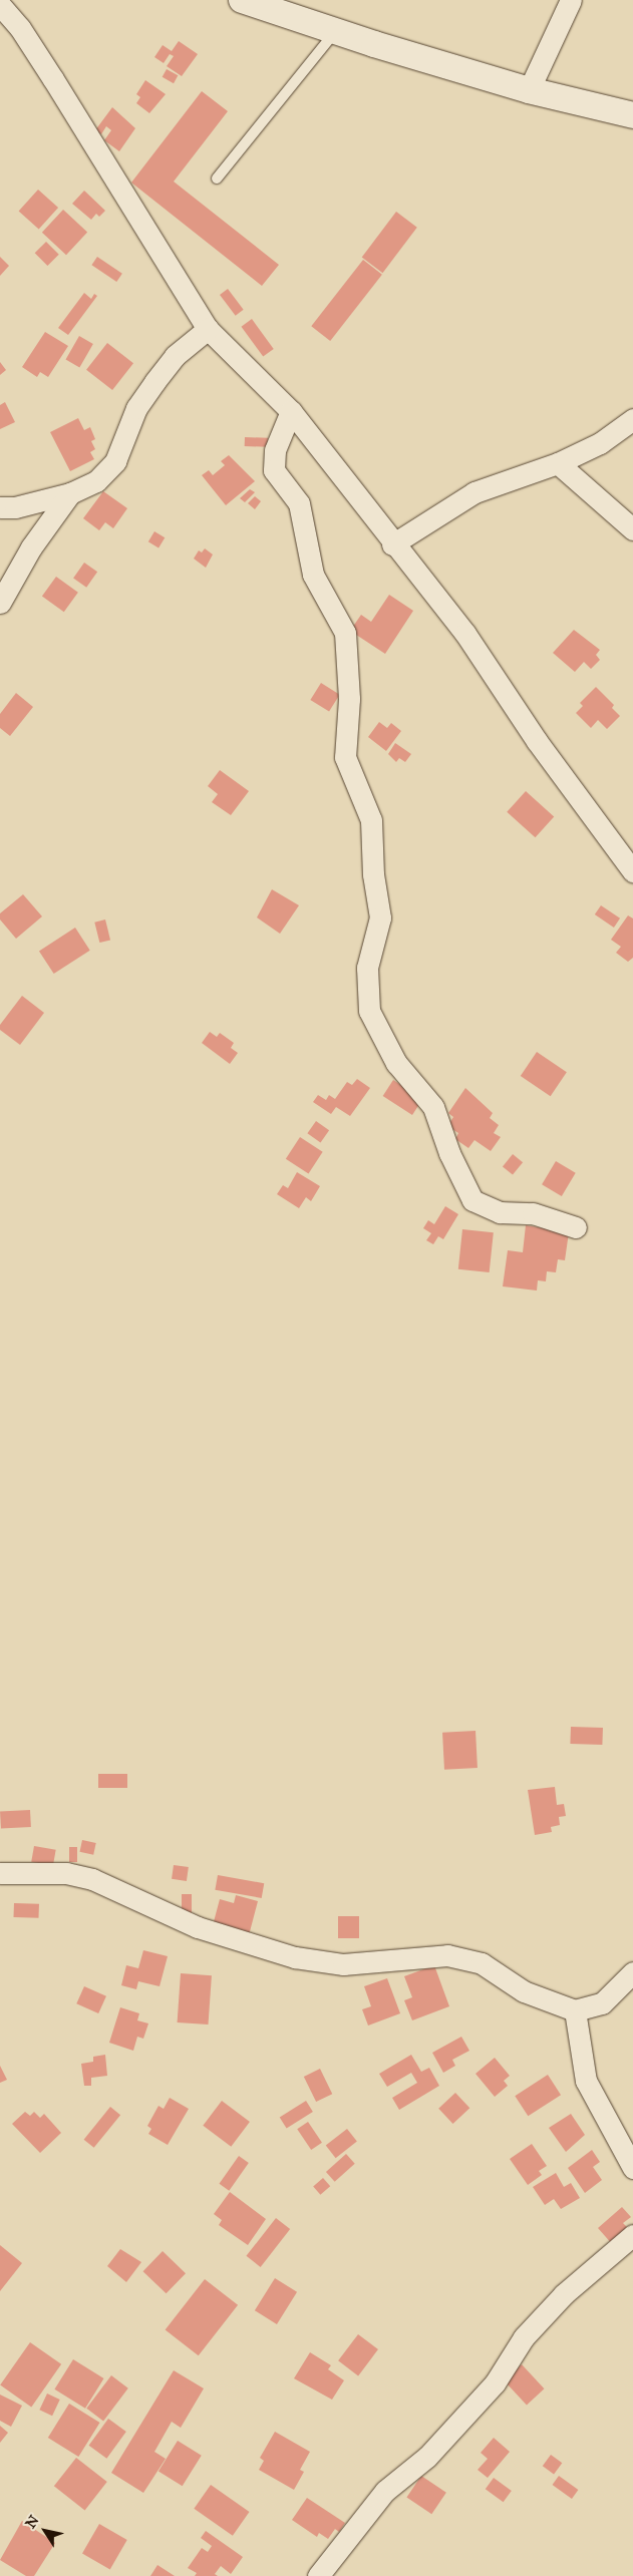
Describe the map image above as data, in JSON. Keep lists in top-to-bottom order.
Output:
{
  "north": "top left"
}
